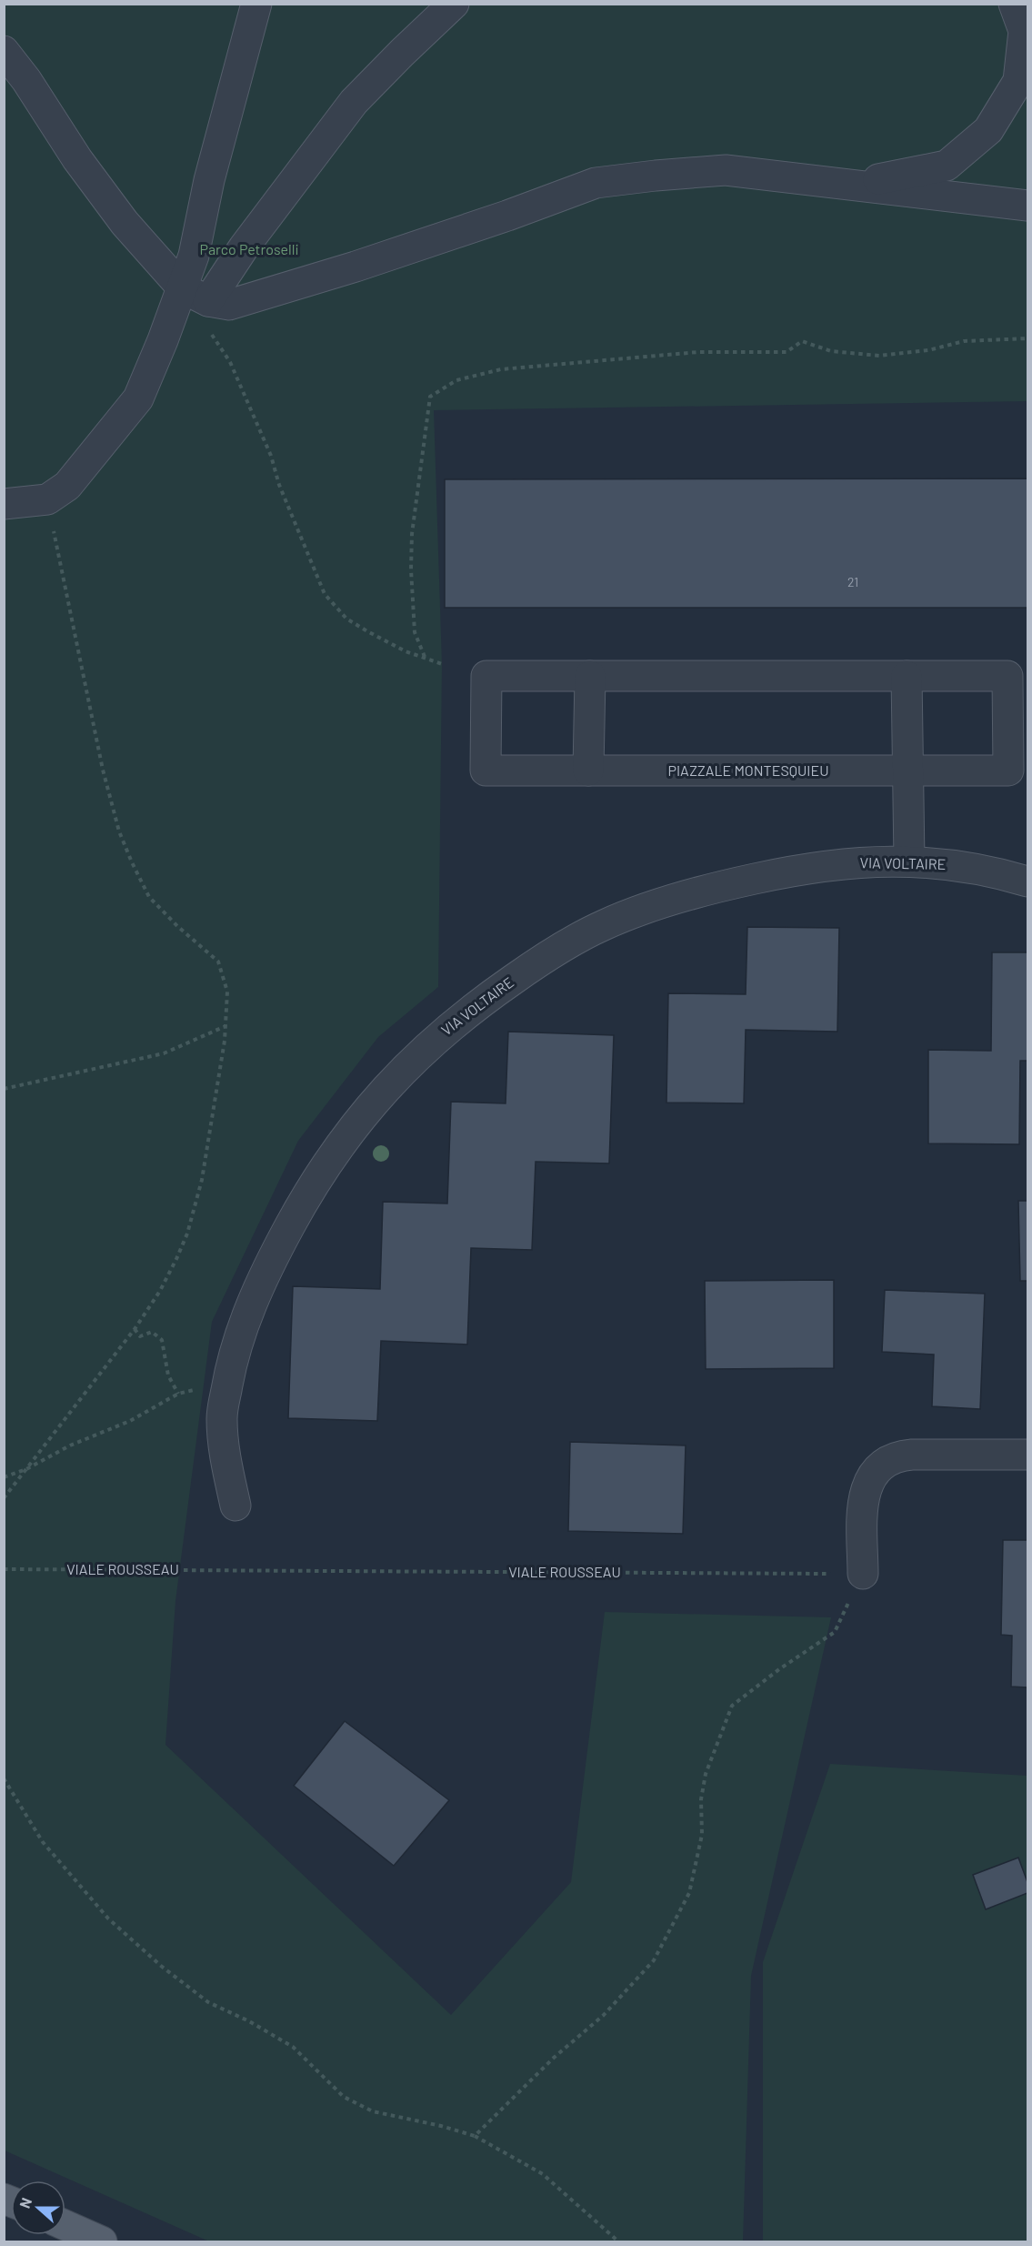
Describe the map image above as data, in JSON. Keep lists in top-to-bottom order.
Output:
{
  "streets": {
    "street": ["PIAZZALE MONTESQUIEU", "VIA VOLTAIRE"],
    "path": ["VIALE ROUSSEAU"]
  },
  "parks": ["Parco Petroselli"],
  "house_numbers": ["21"],
  "north": "left"
}
